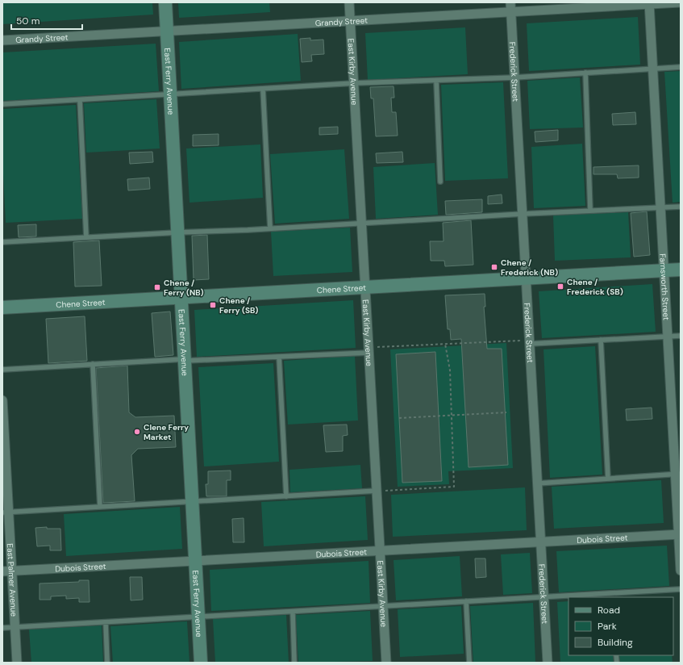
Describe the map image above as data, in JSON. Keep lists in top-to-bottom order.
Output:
{
  "streets": {
    "street": [
      "Grandy Street",
      "East Kirby Avenue",
      "Frederick Street",
      "East Ferry Avenue",
      "Farnsworth Street",
      "Chene Street",
      "Dubois Street",
      "East Palmer Avenue"
    ]
  },
  "crossings": [
    ["Grandy Street", "East Kirby Avenue"],
    ["Grandy Street", "Frederick Street"],
    ["Grandy Street", "East Ferry Avenue"],
    ["Grandy Street", "Farnsworth Street"],
    ["East Kirby Avenue", "Chene Street"],
    ["East Kirby Avenue", "Dubois Street"],
    ["Frederick Street", "Chene Street"],
    ["Frederick Street", "Dubois Street"],
    ["East Ferry Avenue", "Chene Street"],
    ["East Ferry Avenue", "Dubois Street"],
    ["Farnsworth Street", "Chene Street"],
    ["Farnsworth Street", "Dubois Street"],
    ["Dubois Street", "East Palmer Avenue"]
  ],
  "places": {
    "transit": [
      "Chene / Frederick (NB)",
      "Chene / Frederick (SB)",
      "Chene / Ferry (NB)",
      "Chene / Ferry (SB)"
    ],
    "other": ["Clene Ferry Market"]
  },
  "legend": ["Road", "Park", "Building"],
  "scale_bar": "50 m"
}
